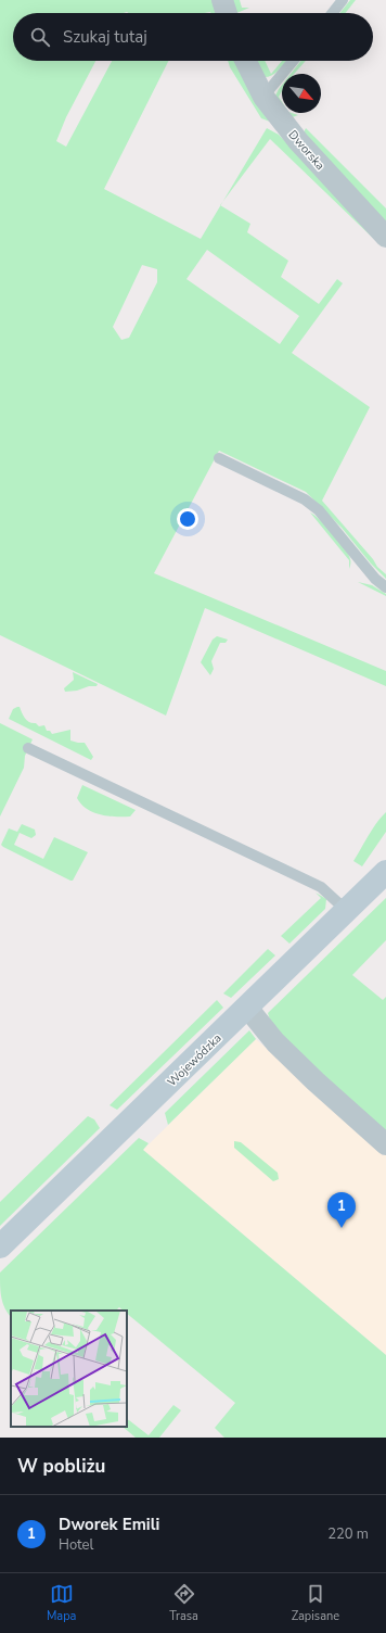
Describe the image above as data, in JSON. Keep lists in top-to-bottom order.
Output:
{
  "streets": {
    "main road": ["Wojewódzka"],
    "street": ["Dworska"]
  },
  "north": "bottom right",
  "page": {
    "search": "Szukaj tutaj",
    "pins": "1",
    "heading": "W pobliżu",
    "list": [
      {
        "mark": "1",
        "name": "Dworek Emili",
        "note": "Hotel",
        "value": "220 m"
      }
    ],
    "nav": ["Mapa", "Trasa", "Zapisane"]
  }
}
